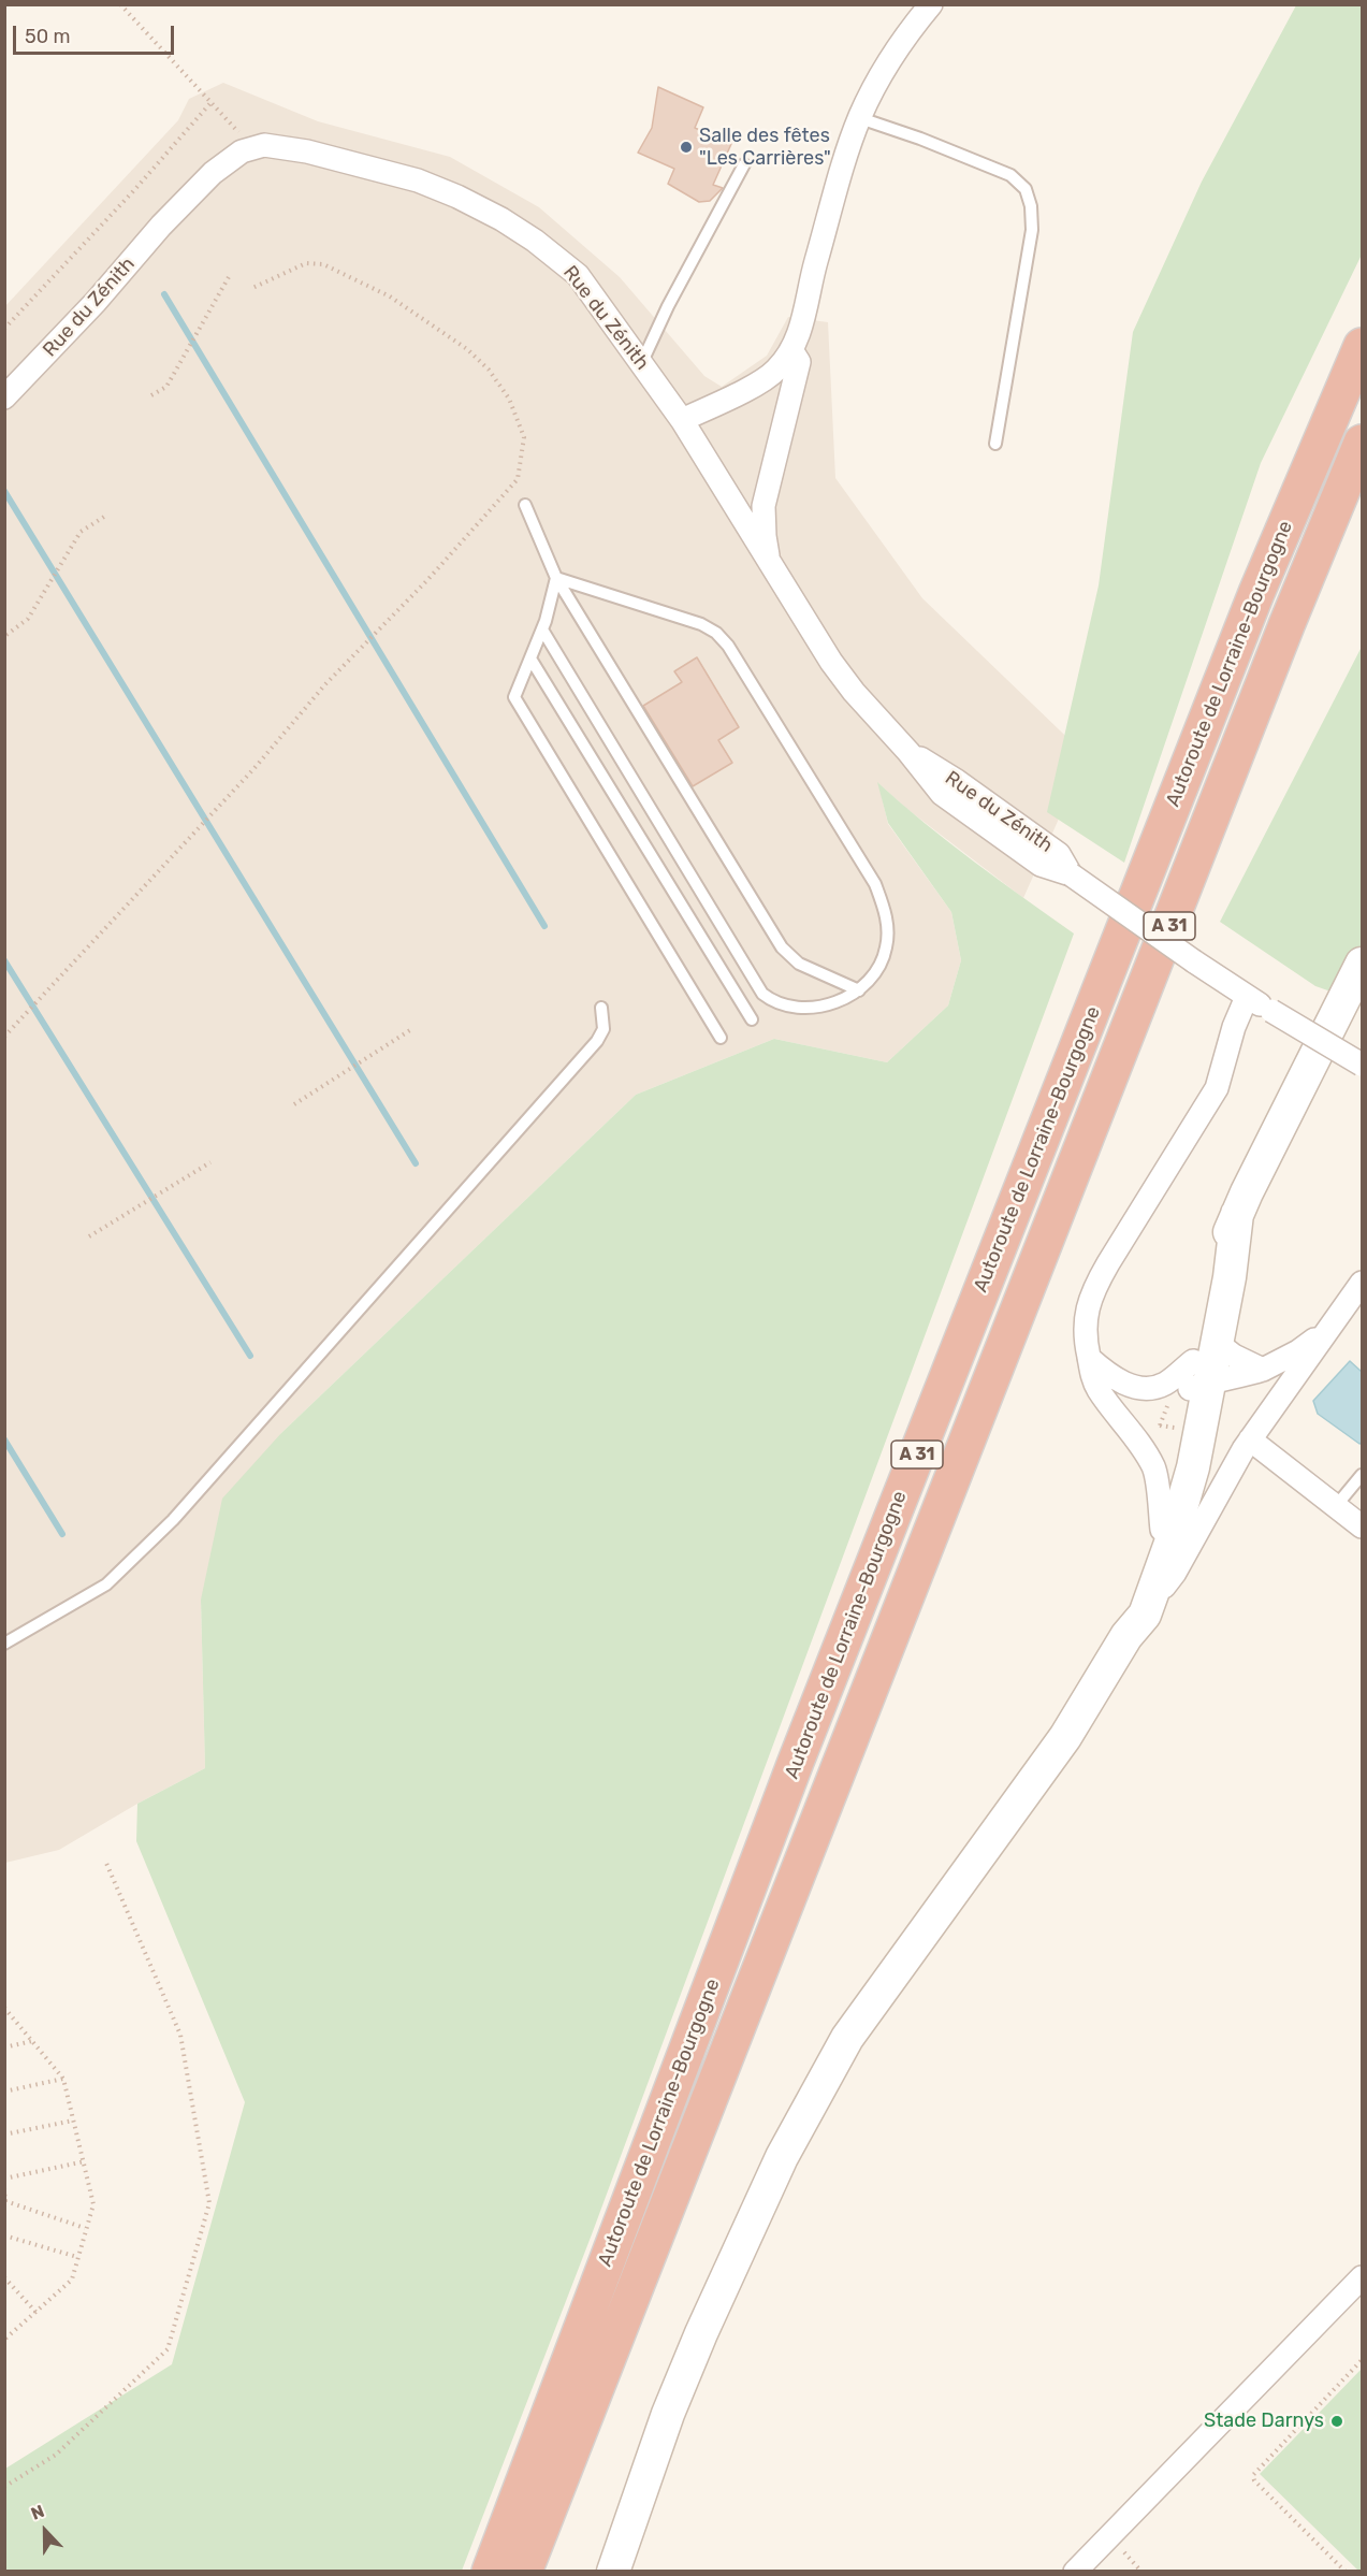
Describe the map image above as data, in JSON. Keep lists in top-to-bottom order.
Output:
{
  "streets": {
    "highway": ["Autoroute de Lorraine-Bourgogne", "A 31"],
    "street": ["Rue du Zénith"]
  },
  "places": ["Salle des fêtes \"Les Carrières\"", "Stade Darnys"],
  "scale_bar": "50 m",
  "north": "top"
}
